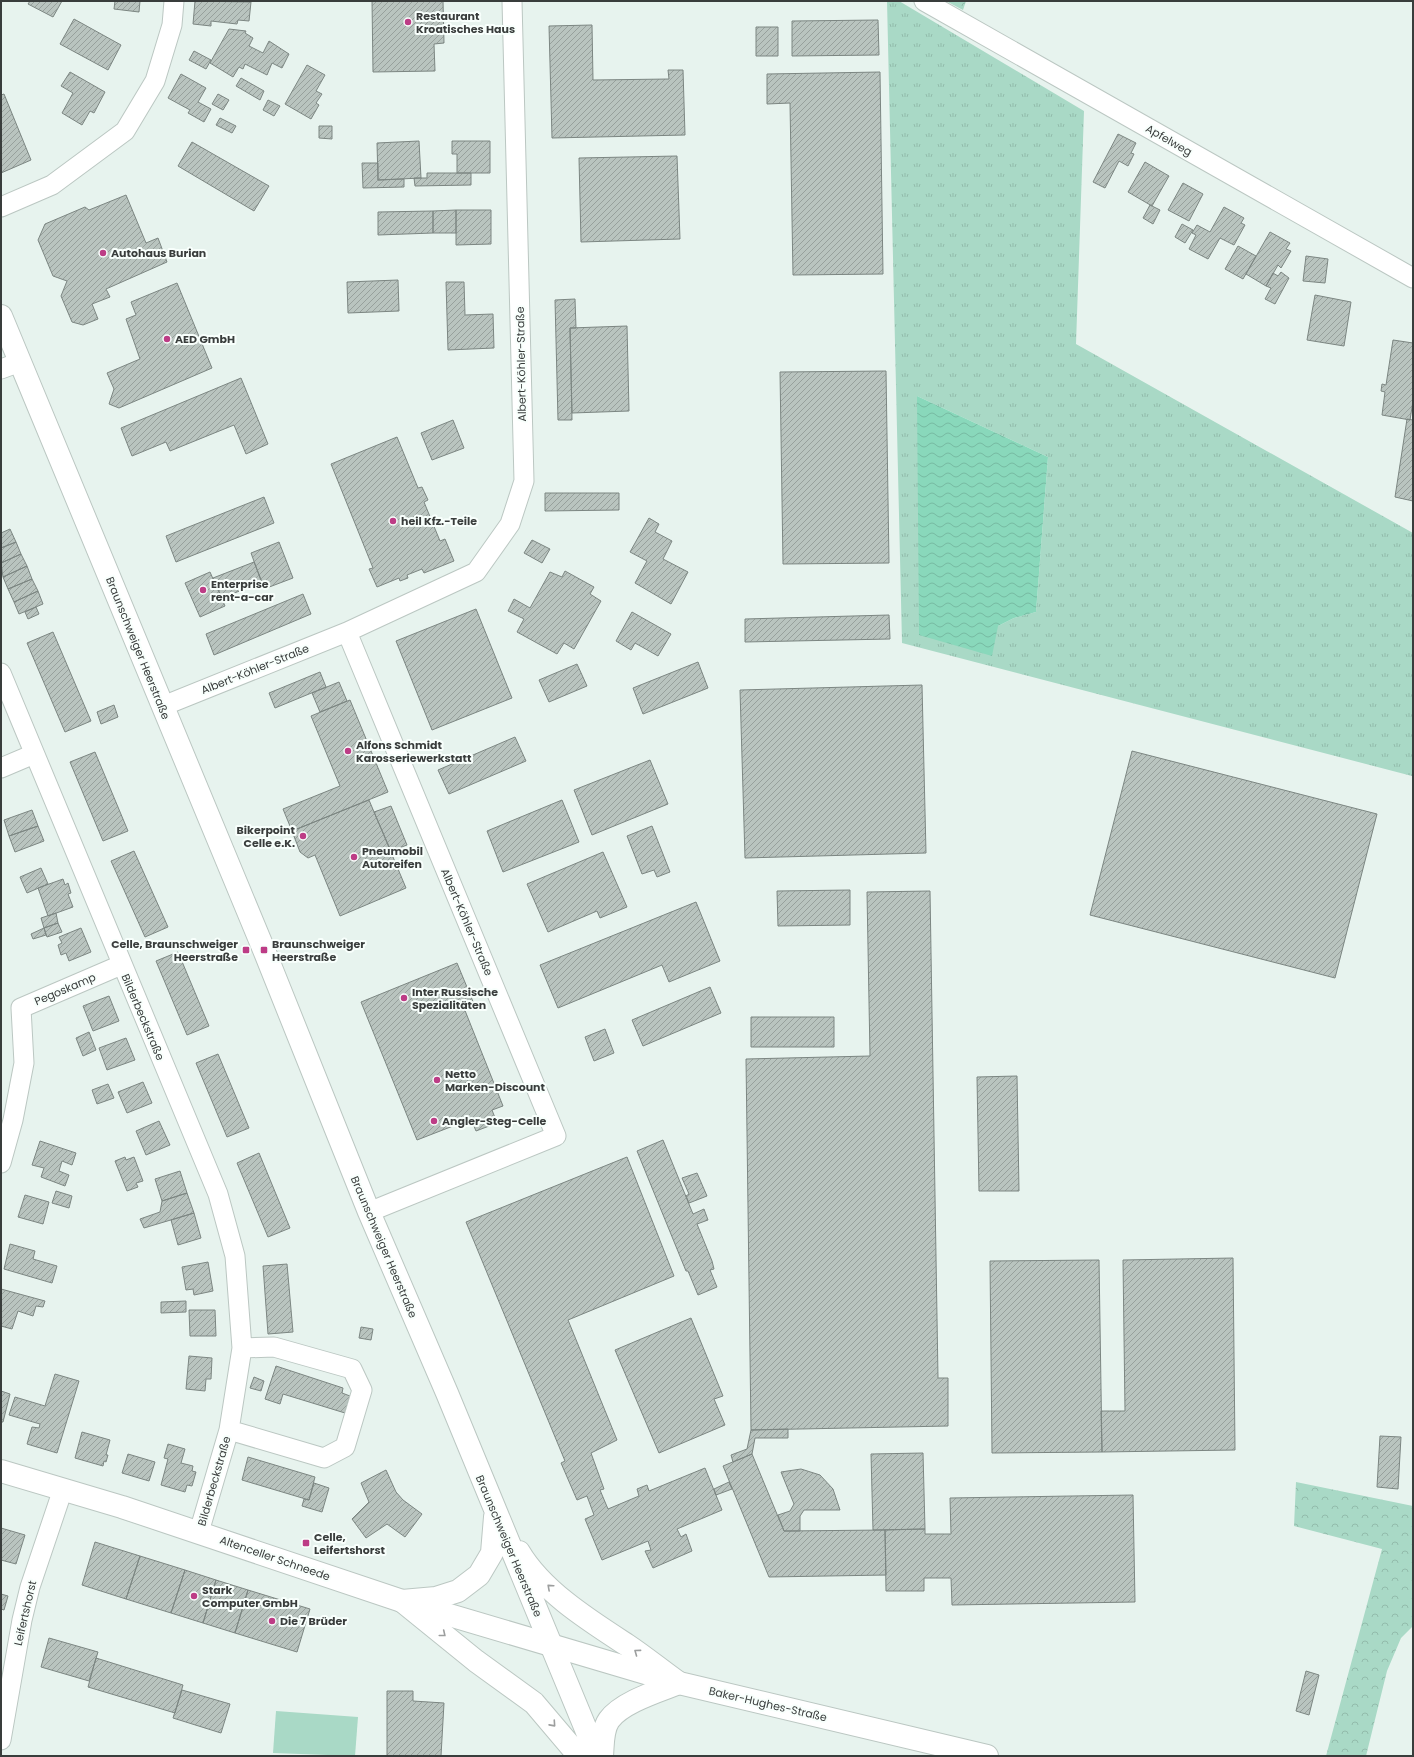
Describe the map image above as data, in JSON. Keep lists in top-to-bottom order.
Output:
{
  "streets": {
    "main road": ["Braunschweiger Heerstraße", "Altenceller Schneede", "Baker-Hughes-Straße"],
    "street": [
      "Apfelweg",
      "Albert-Köhler-Straße",
      "Pegoskamp",
      "Bilderbeckstraße",
      "Leifertshorst"
    ]
  },
  "crossings": [
    ["Albert-Köhler-Straße", "Braunschweiger Heerstraße"],
    ["Braunschweiger Heerstraße", "Altenceller Schneede"],
    ["Braunschweiger Heerstraße", "Baker-Hughes-Straße"],
    ["Pegoskamp", "Bilderbeckstraße"],
    ["Bilderbeckstraße", "Altenceller Schneede"],
    ["Altenceller Schneede", "Leifertshorst"],
    ["Altenceller Schneede", "Baker-Hughes-Straße"]
  ],
  "places": {
    "other": [
      "Restaurant Kroatisches Haus",
      "Autohaus Burian",
      "AED GmbH",
      "heil Kfz.-Teile",
      "Enterprise rent-a-car",
      "Alfons Schmidt Karosseriewerkstatt",
      "Bikerpoint Celle e.K.",
      "Pneumobil Autoreifen",
      "Inter Russische Spezialitäten",
      "Netto Marken-Discount",
      "Angler-Steg-Celle",
      "Stark Computer GmbH",
      "Die 7 Brüder"
    ],
    "transit": ["Celle, Braunschweiger Heerstraße", "Braunschweiger Heerstraße", "Celle, Leifertshorst"]
  }
}
